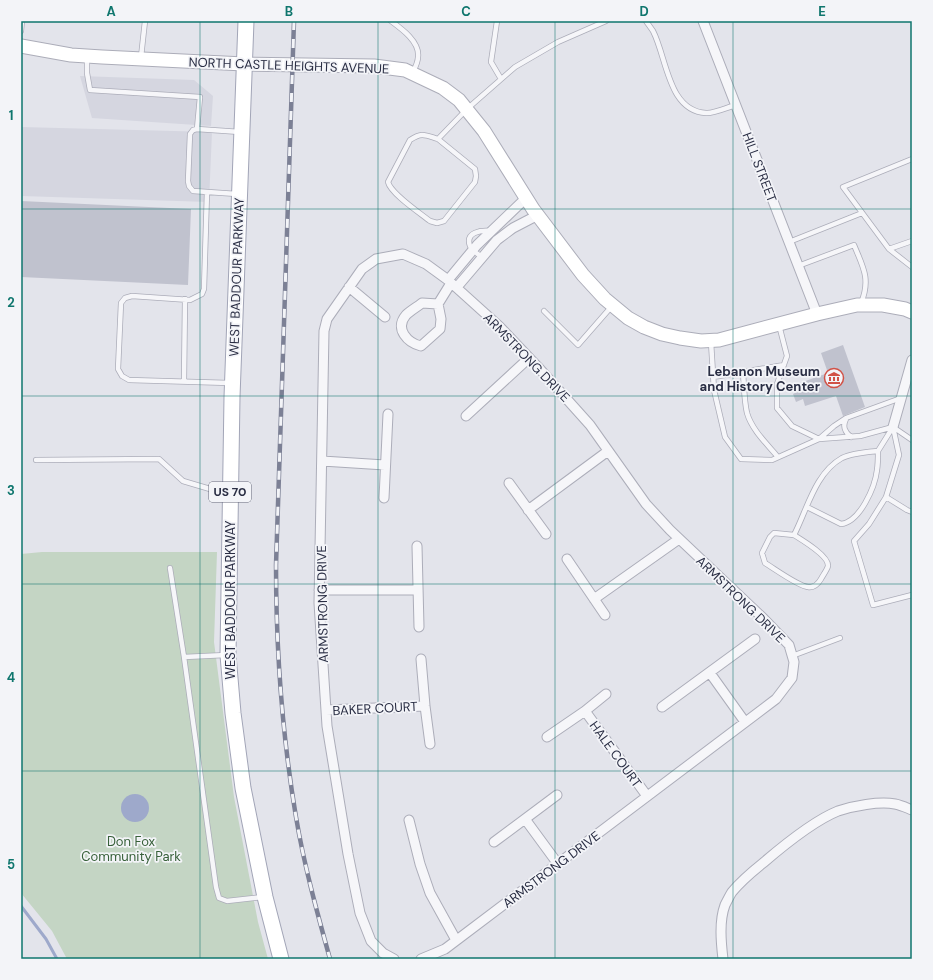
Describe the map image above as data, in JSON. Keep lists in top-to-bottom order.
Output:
{
  "streets": {
    "main road": ["WEST BADDOUR PARKWAY", "US 70"],
    "street": [
      "NORTH CASTLE HEIGHTS AVENUE",
      "HILL STREET",
      "ARMSTRONG DRIVE",
      "BAKER COURT",
      "HALE COURT"
    ]
  },
  "crossings": [
    ["NORTH CASTLE HEIGHTS AVENUE", "HILL STREET"],
    ["NORTH CASTLE HEIGHTS AVENUE", "WEST BADDOUR PARKWAY"],
    ["ARMSTRONG DRIVE", "BAKER COURT"],
    ["ARMSTRONG DRIVE", "HALE COURT"]
  ],
  "parks": ["Don Fox Community Park"],
  "places": {
    "museum": ["Lebanon Museum and History Center"]
  },
  "grid": {
    "columns": [
      "A",
      "B",
      "C",
      "D",
      "E"
    ],
    "rows": [
      "1",
      "2",
      "3",
      "4",
      "5"
    ]
  }
}
